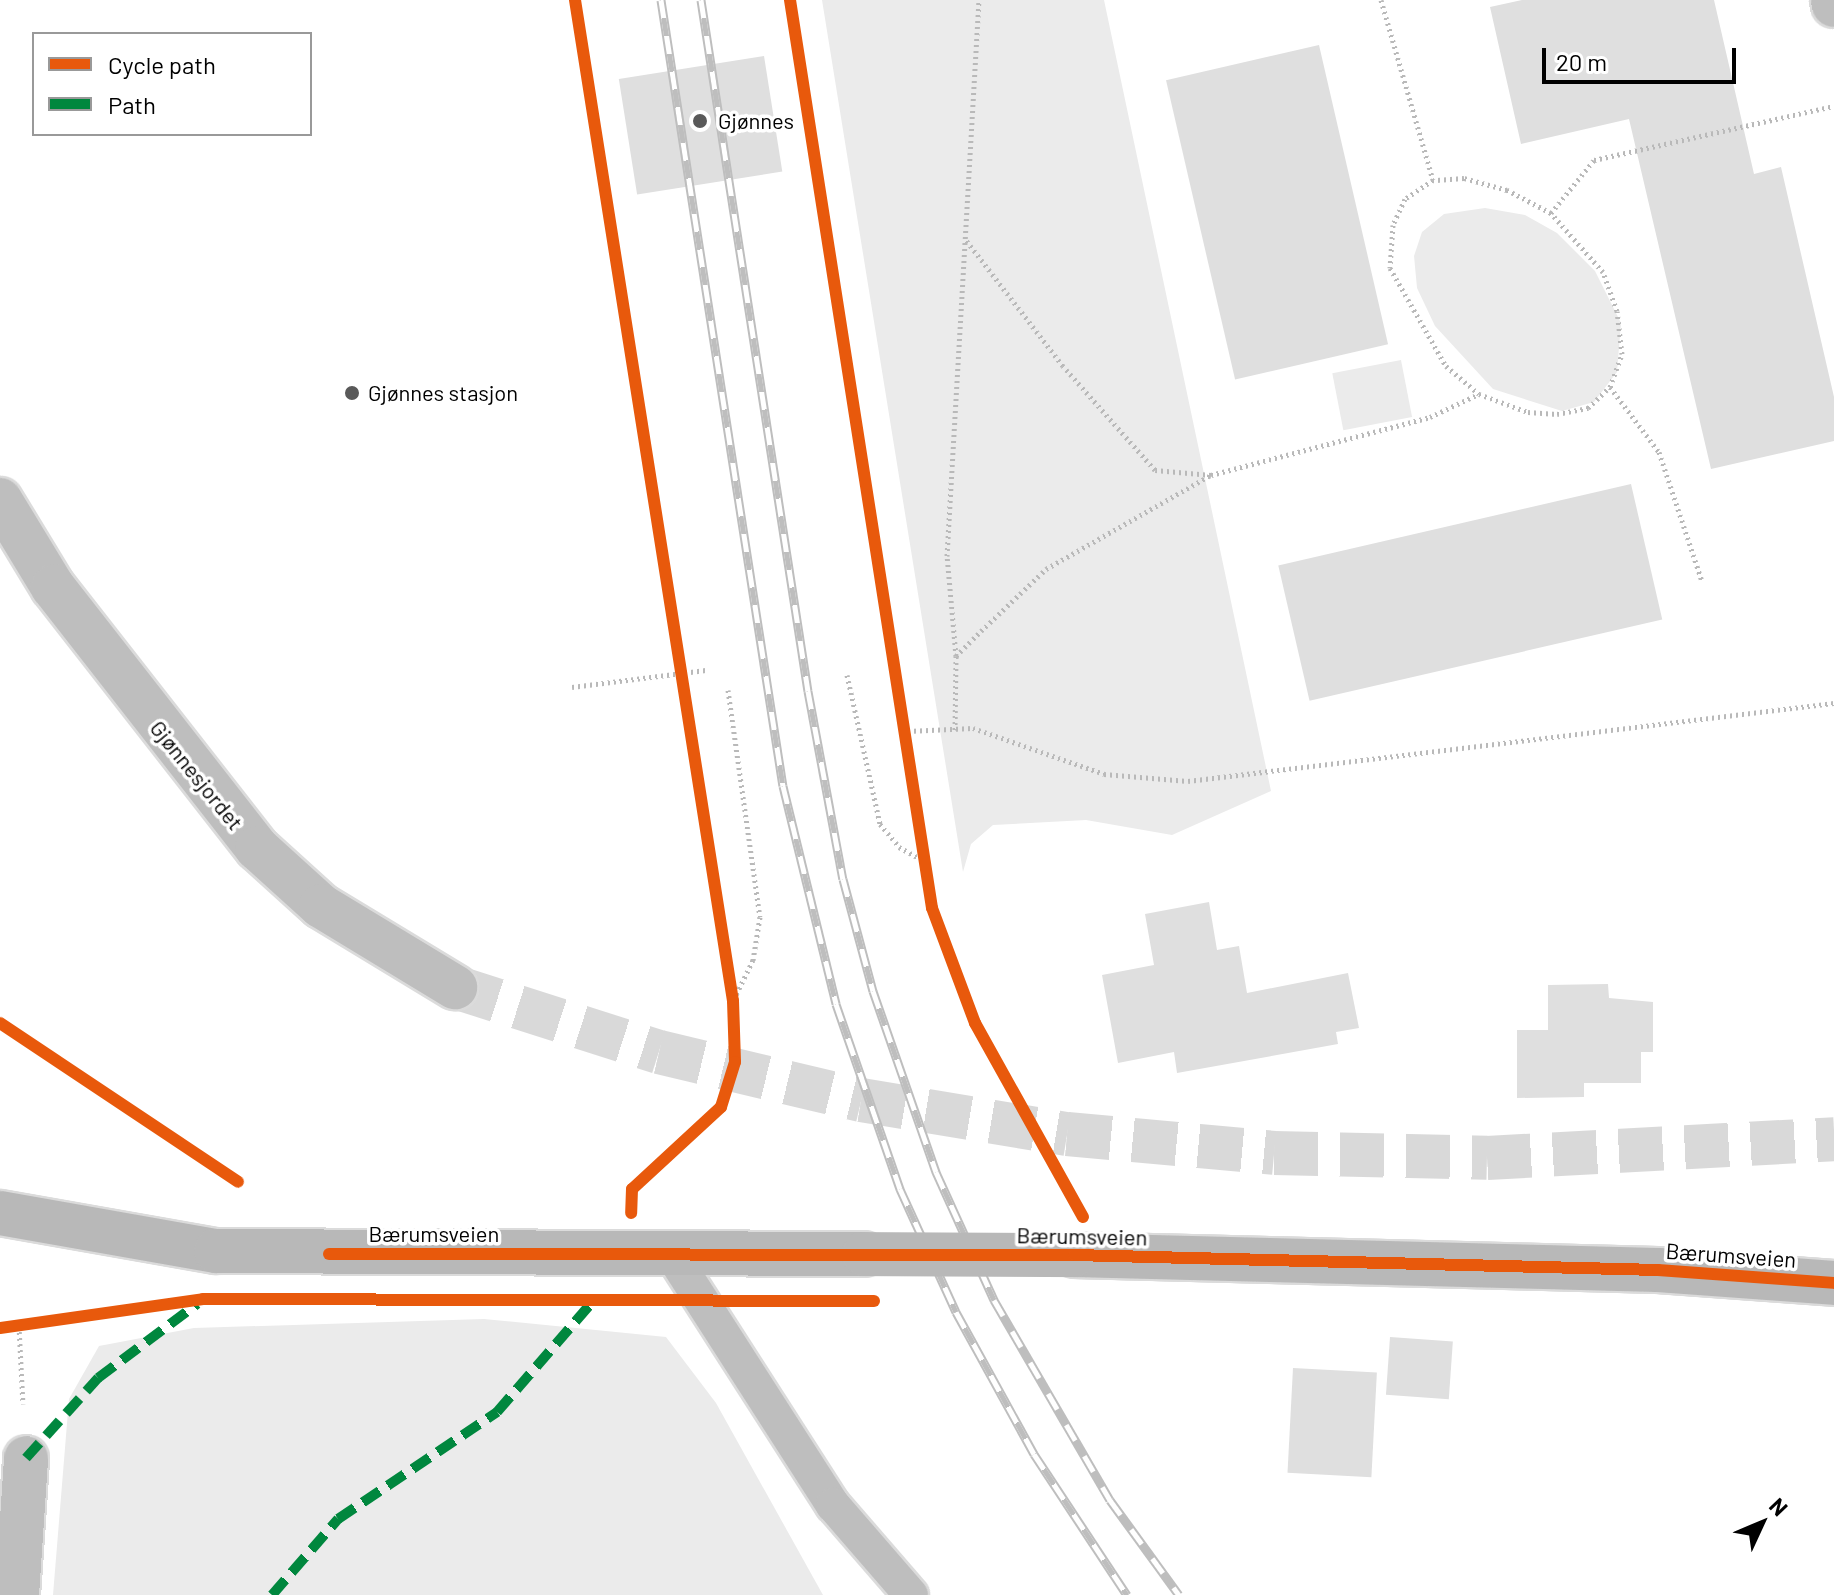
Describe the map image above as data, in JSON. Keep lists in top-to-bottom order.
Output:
{
  "streets": {
    "main road": ["Gjønnesjordet"],
    "street": ["Bærumsveien"]
  },
  "places": ["Gjønnes", "Gjønnes stasjon"],
  "legend": ["Cycle path", "Path"],
  "scale_bar": "20 m",
  "north": "top right"
}
